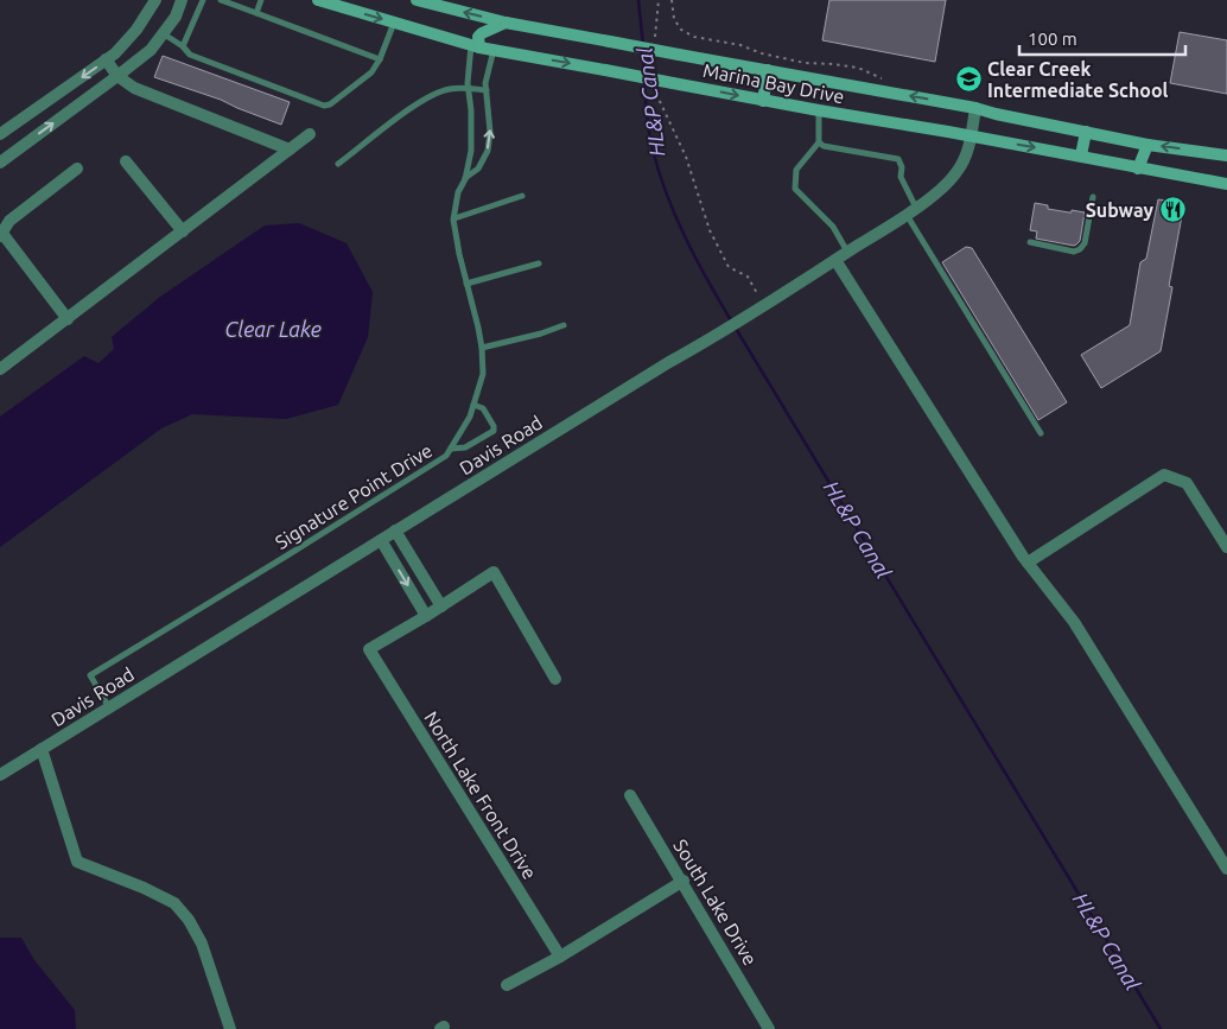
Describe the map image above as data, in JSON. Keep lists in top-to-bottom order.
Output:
{
  "streets": {
    "main road": ["Marina Bay Drive"],
    "street": ["Davis Road", "North Lake Front Drive", "South Lake Drive"],
    "lane": ["Signature Point Drive"]
  },
  "crossings": [
    ["Marina Bay Drive", "Davis Road"],
    ["Marina Bay Drive", "Signature Point Drive"],
    ["Davis Road", "Signature Point Drive"]
  ],
  "water": ["HL&P Canal", "Clear Lake"],
  "places": {
    "school or university": ["Clear Creek Intermediate School"],
    "restaurant": ["Subway"]
  },
  "scale_bar": "100 m"
}
